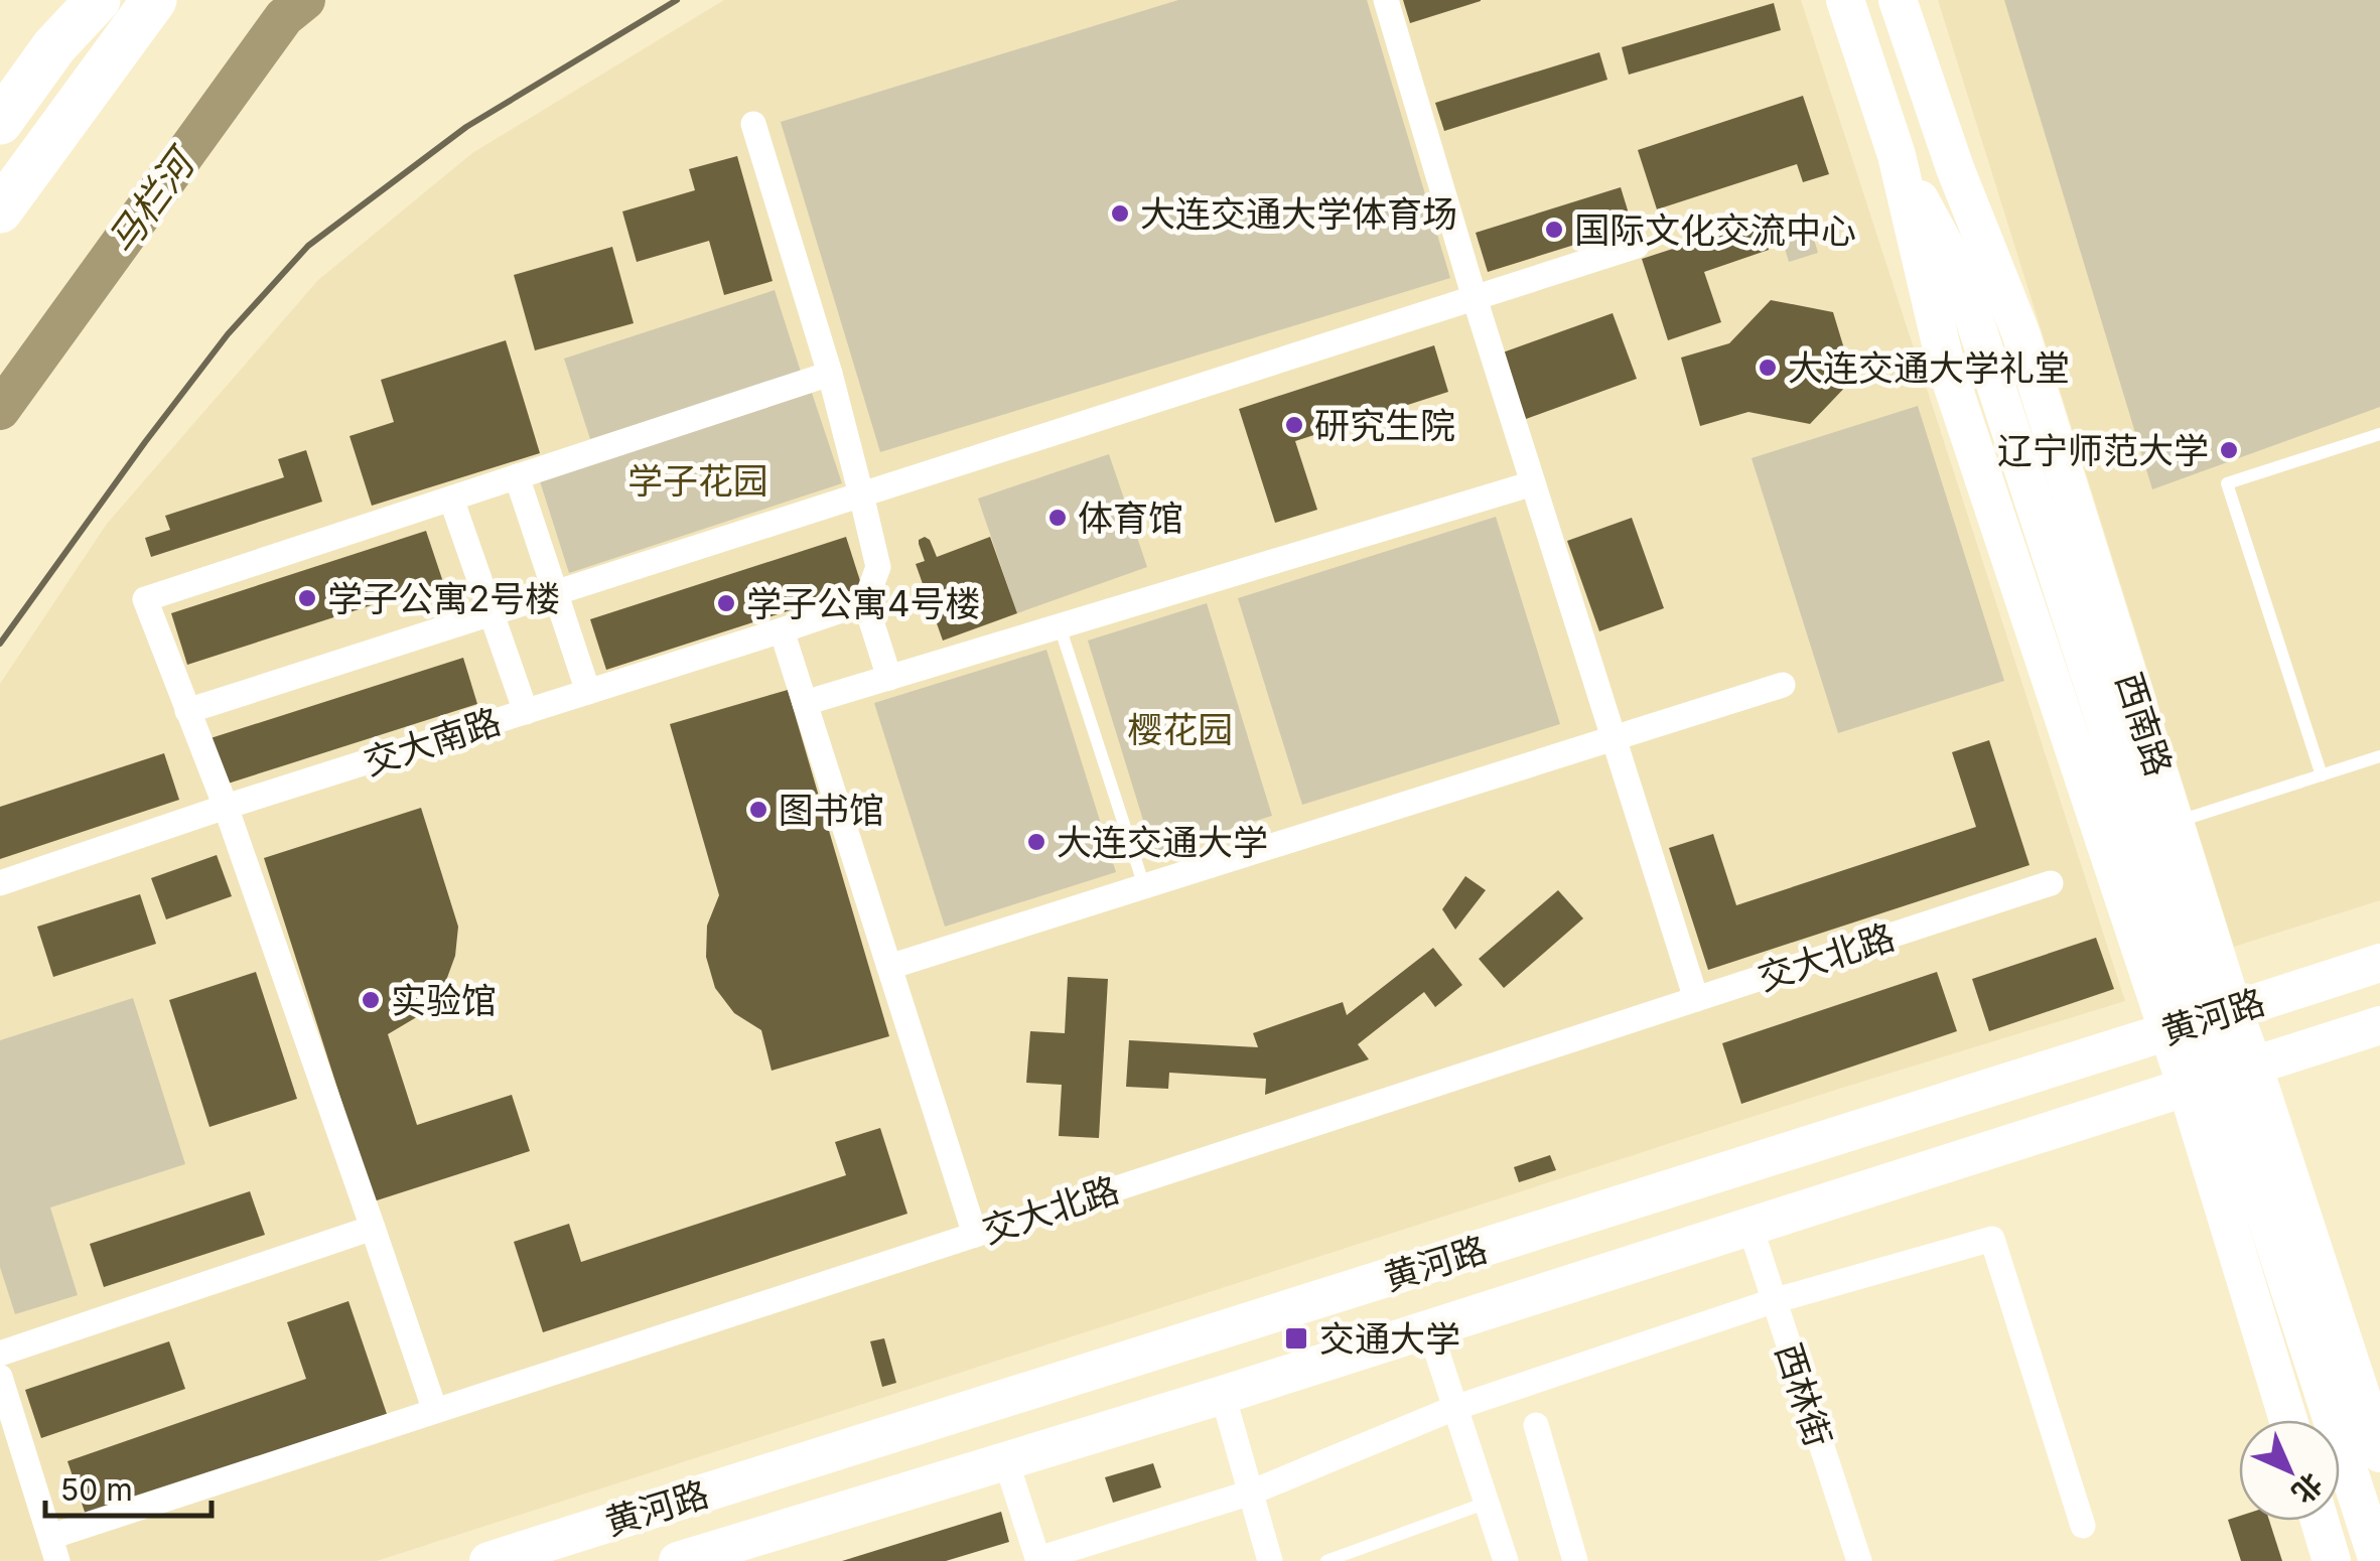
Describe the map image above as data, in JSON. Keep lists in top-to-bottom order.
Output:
{
  "streets": {
    "main road": ["西南路", "黄河路"],
    "street": ["交大南路", "交大北路", "西林街"]
  },
  "crossings": [
    ["西南路", "黄河路"],
    ["黄河路", "西林街"]
  ],
  "water": ["马栏河"],
  "parks": ["学子花园", "樱花园"],
  "places": {
    "other": [
      "大连交通大学体育场",
      "国际文化交流中心",
      "大连交通大学礼堂",
      "研究生院",
      "辽宁师范大学",
      "体育馆",
      "学子公寓2号楼",
      "学子公寓4号楼",
      "图书馆",
      "大连交通大学",
      "实验馆"
    ],
    "transit": ["交通大学"]
  },
  "scale_bar": "50 m",
  "north": "bottom right"
}
